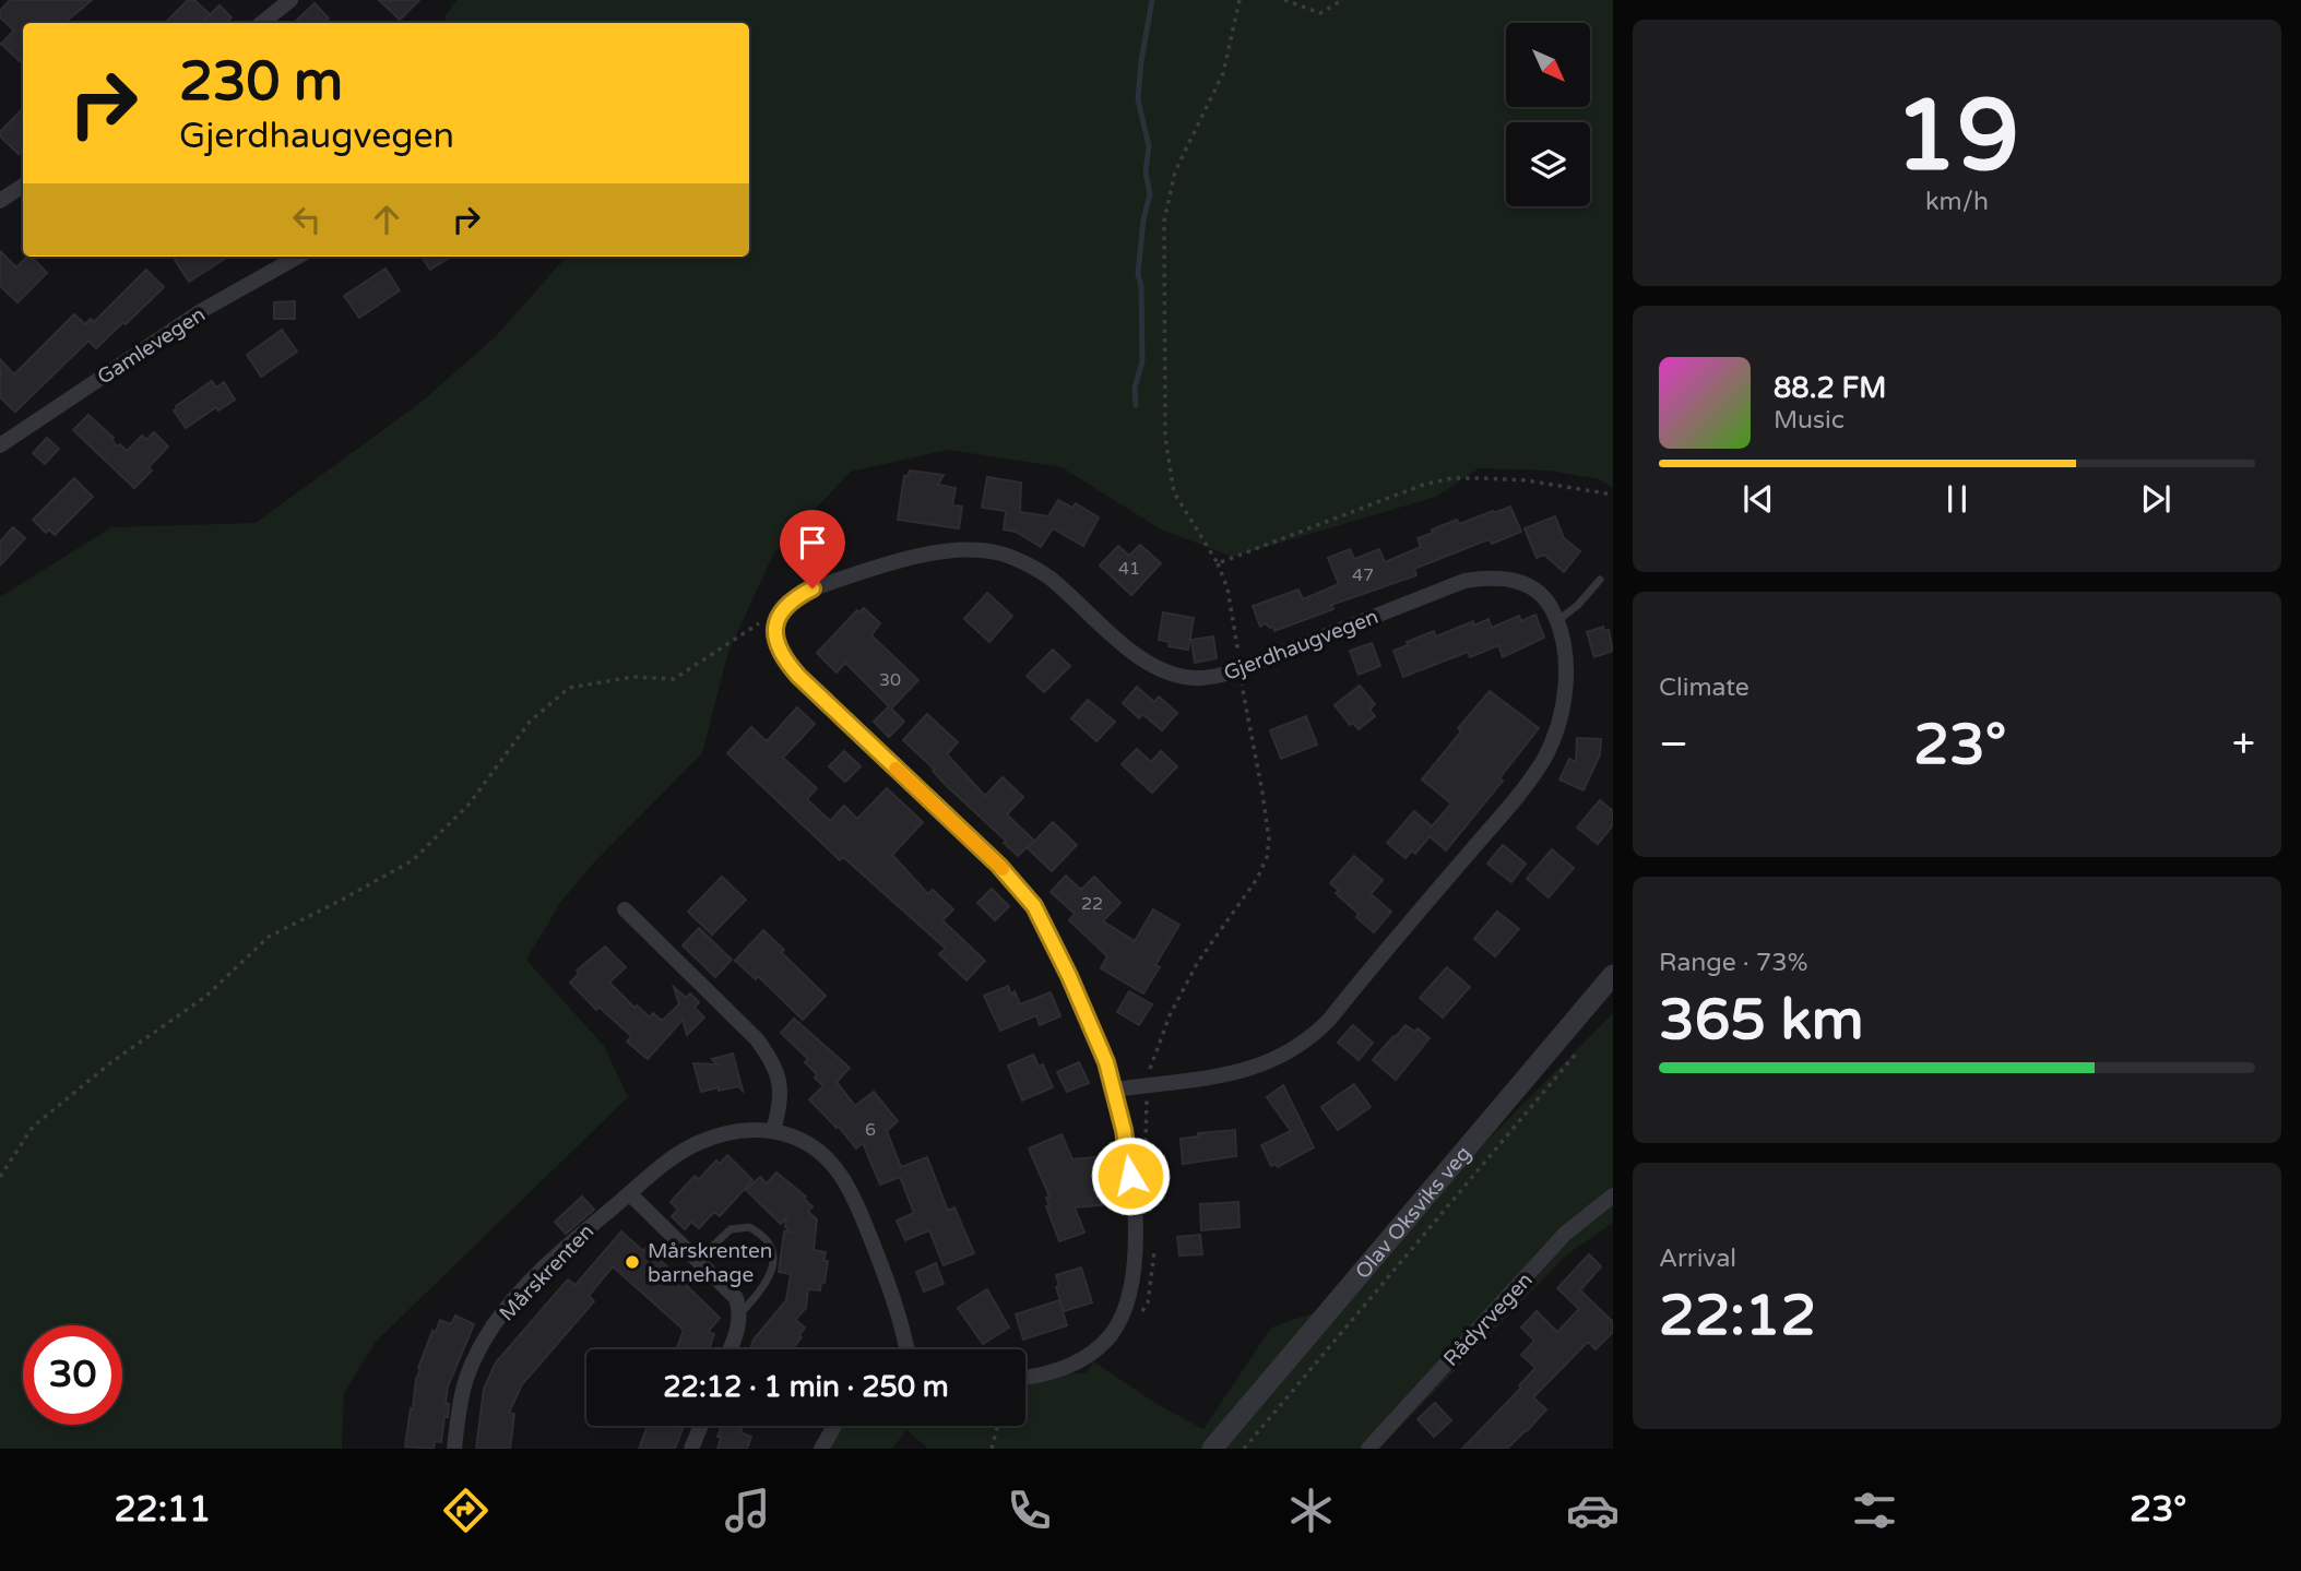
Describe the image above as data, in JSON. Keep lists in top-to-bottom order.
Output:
{
  "streets": {
    "street": [
      "Gamlevegen",
      "Gjerdhaugvegen",
      "Olav Oksviks veg",
      "Mårskrenten",
      "Rådyrvegen"
    ]
  },
  "places": ["Mårskrenten barnehage"],
  "house_numbers": [
    "41",
    "47",
    "30",
    "22",
    "6"
  ],
  "north": "bottom right",
  "page": {
    "tile": [
      ["19", "km/h"],
      "Climate",
      ["Range · 73%", "365 km"],
      ["Arrival", "22:12"]
    ],
    "turn": ["230 m", "Gjerdhaugvegen"],
    "song": ["88.2 FM", "Music"],
    "heat": ["−", "23°", "+"],
    "limit": "30",
    "trip": "22:12 · 1 min · 250 m",
    "tabs": ["22:11", "23°"]
  }
}
